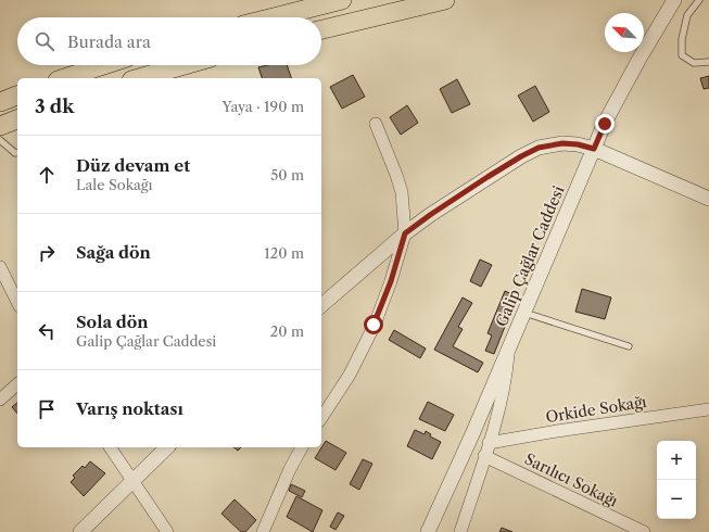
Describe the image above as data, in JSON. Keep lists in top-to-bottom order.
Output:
{
  "streets": {
    "street": ["Galip Çağlar Caddesi", "Orkide Sokağı", "Sarılıcı Sokağı"]
  },
  "north": "top left",
  "page": {
    "search": "Burada ara",
    "heading": ["3 dk", "Yaya · 190 m"],
    "list": [
      ["Düz devam et", "Lale Sokağı", "50 m"],
      ["Sağa dön", "120 m"],
      ["Sola dön", "Galip Çağlar Caddesi", "20 m"],
      "Varış noktası"
    ],
    "map_buttons": ["+", "−"]
  }
}
